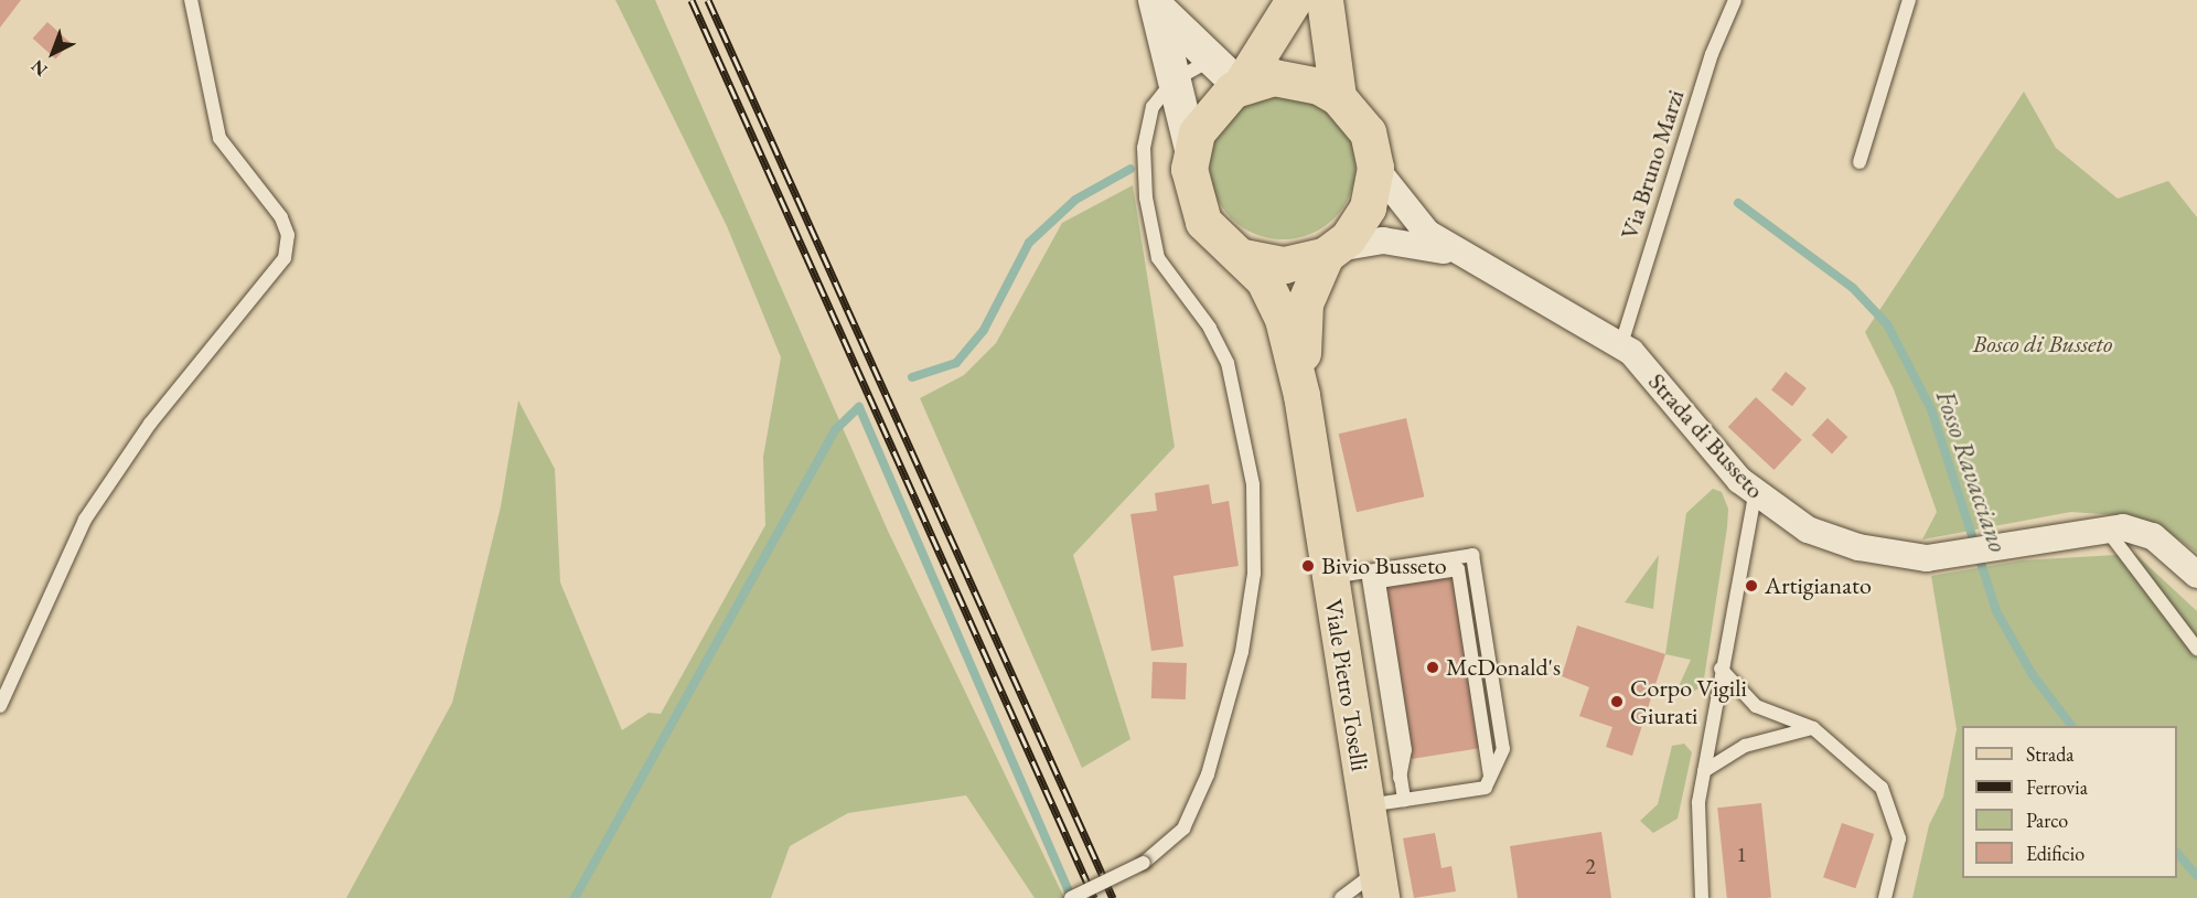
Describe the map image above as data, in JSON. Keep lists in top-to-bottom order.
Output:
{
  "streets": {
    "main road": ["Viale Pietro Toselli"],
    "street": ["Strada di Busseto"],
    "lane": ["Via Bruno Marzi"]
  },
  "crossings": [
    ["Via Bruno Marzi", "Strada di Busseto"],
    ["Strada di Busseto", "Viale Pietro Toselli"]
  ],
  "water": ["Fosso Ravacciano"],
  "parks": ["Bosco di Busseto"],
  "places": [
    "Bivio Busseto",
    "Artigianato",
    "McDonald's",
    "Corpo Vigili Giurati"
  ],
  "house_numbers": ["1", "2"],
  "legend": [
    "Strada",
    "Ferrovia",
    "Parco",
    "Edificio"
  ],
  "north": "bottom left"
}
